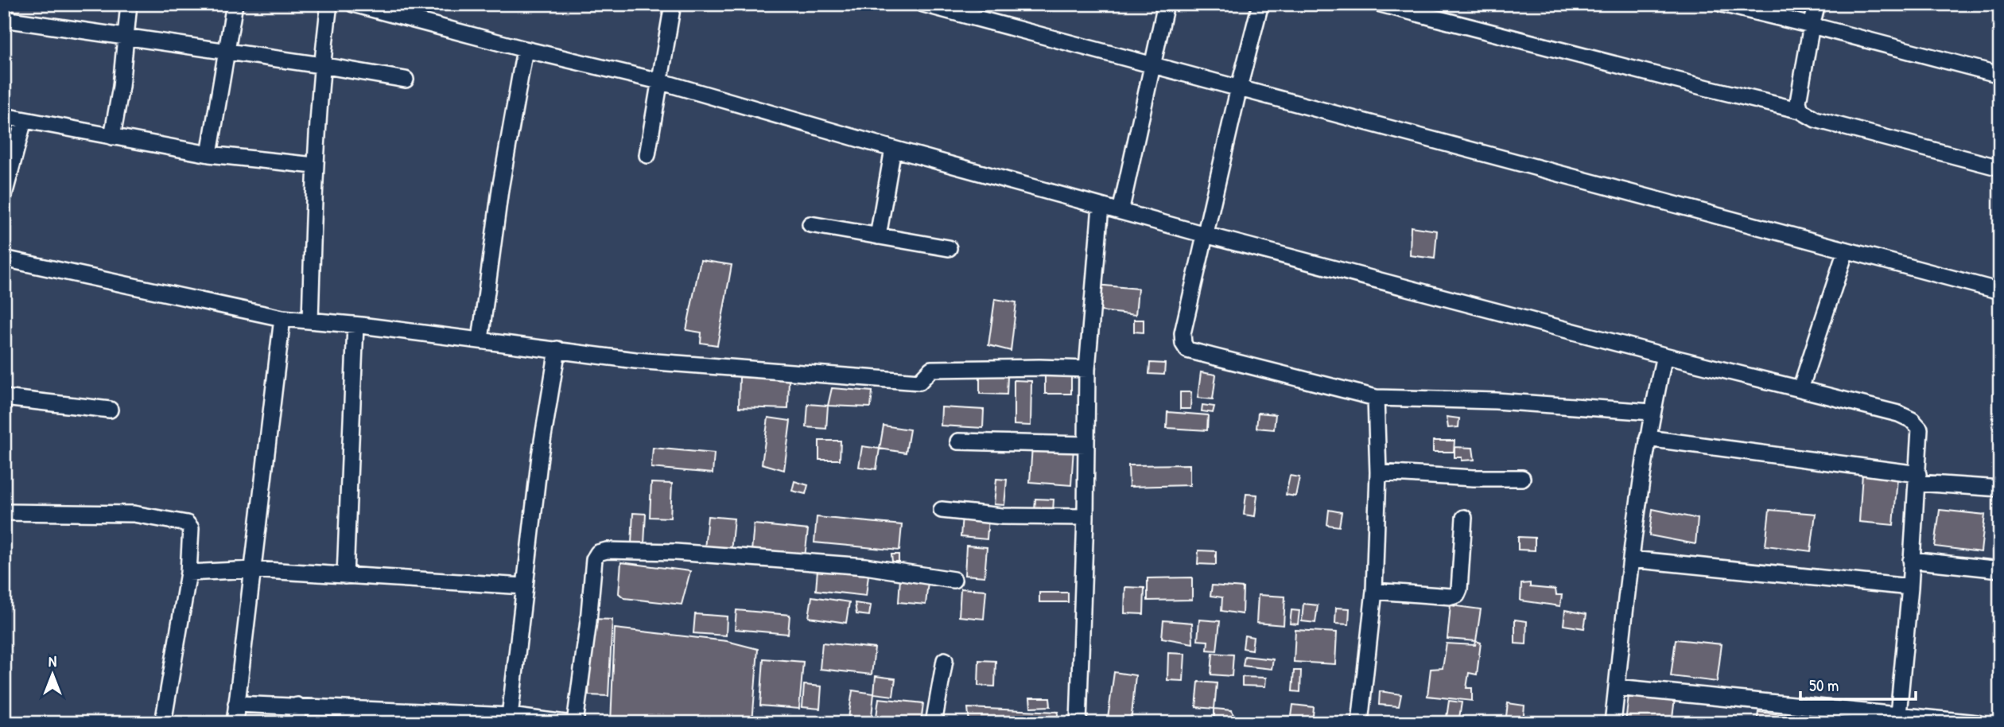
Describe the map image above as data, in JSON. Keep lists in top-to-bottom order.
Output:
{
  "scale_bar": "50 m",
  "north": "top"
}
